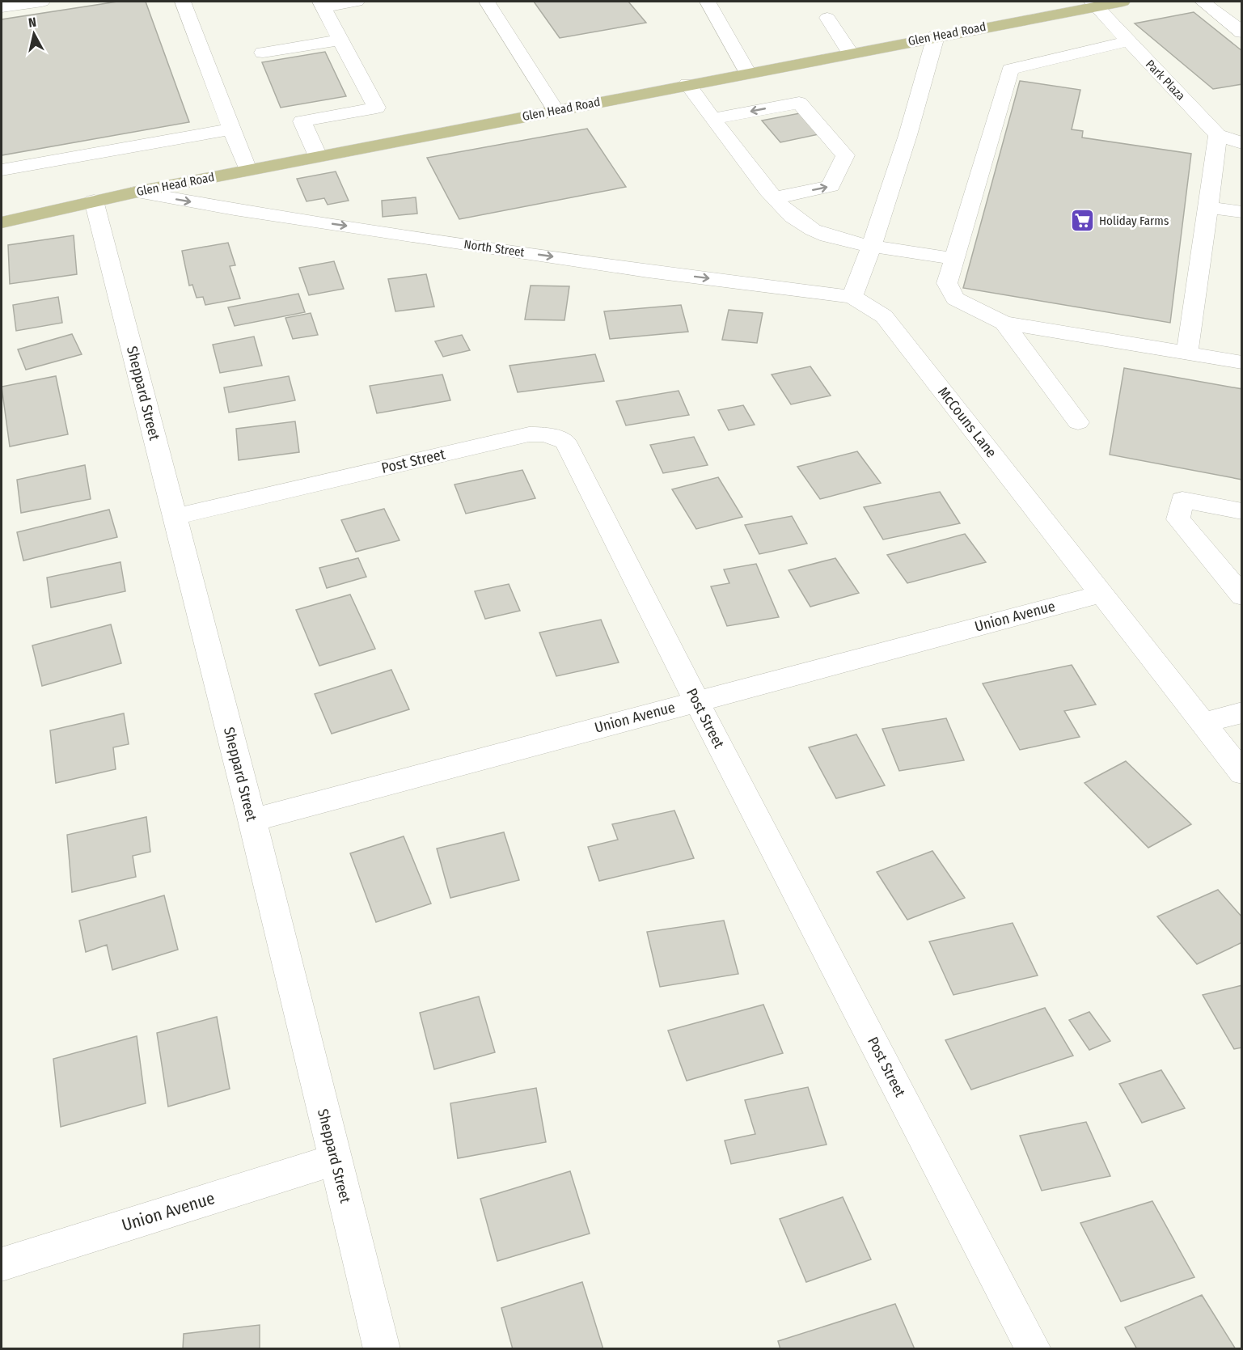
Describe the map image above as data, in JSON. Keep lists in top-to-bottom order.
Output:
{
  "streets": {
    "main road": ["Glen Head Road"],
    "street": [
      "Park Plaza",
      "North Street",
      "Sheppard Street",
      "McCouns Lane",
      "Post Street",
      "Union Avenue"
    ]
  },
  "crossings": [
    ["Glen Head Road", "Park Plaza"],
    ["Glen Head Road", "North Street"],
    ["Glen Head Road", "Sheppard Street"],
    ["North Street", "McCouns Lane"],
    ["Sheppard Street", "Post Street"],
    ["Sheppard Street", "Union Avenue"],
    ["McCouns Lane", "Union Avenue"],
    ["Post Street", "Union Avenue"]
  ],
  "places": {
    "supermarket": ["Holiday Farms"]
  },
  "north": "top"
}
